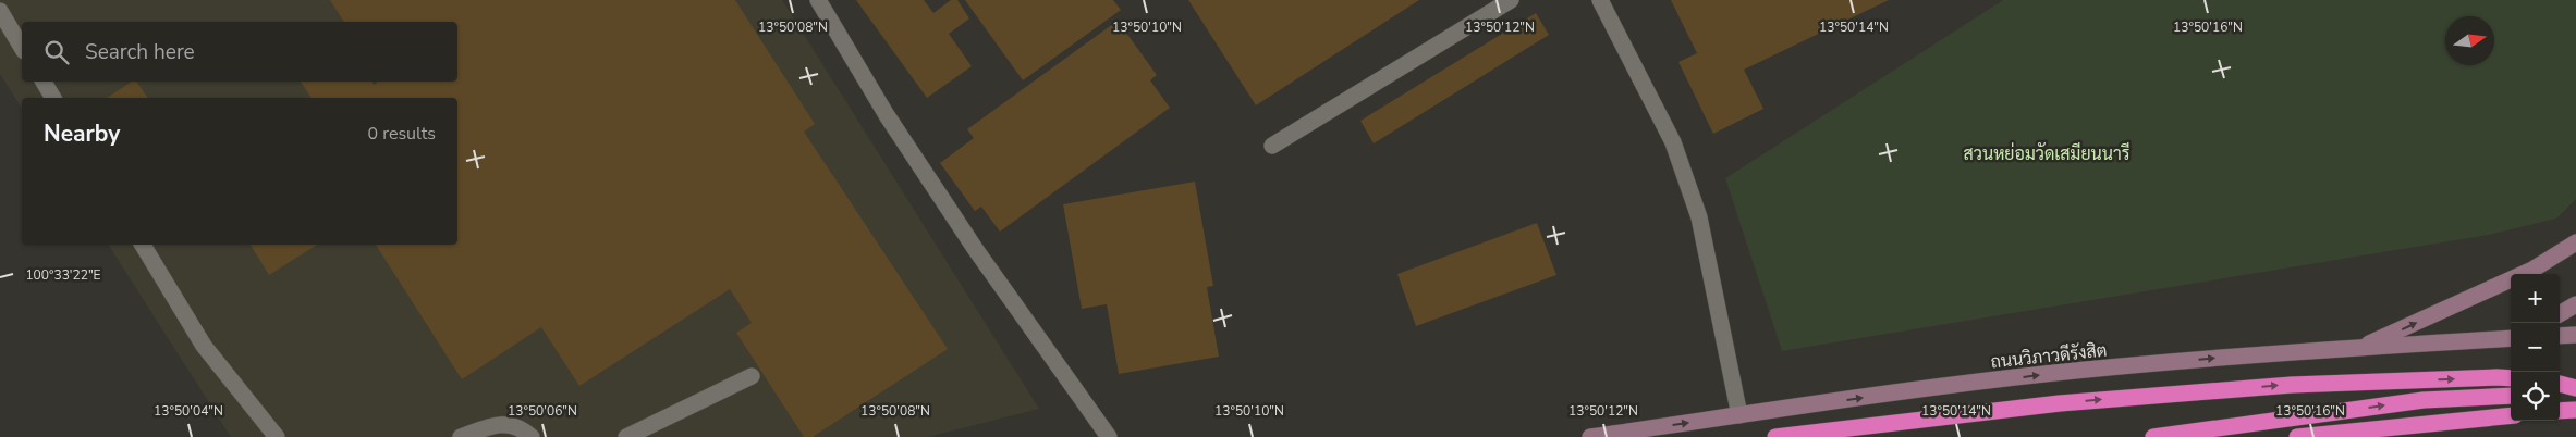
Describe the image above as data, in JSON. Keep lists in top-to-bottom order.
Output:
{
  "streets": {
    "main road": ["ถนนวิภาวดีรังสิต"]
  },
  "one_way": ["ถนนวิภาวดีรังสิต"],
  "parks": ["สวนหย่อมวัดเสมียนนารี"],
  "north": "right",
  "page": {
    "search": "Search here",
    "heading": ["Nearby", "0 results"],
    "map_buttons": ["+", "−"]
  },
  "coordinates": [
    "13°50'10\"N",
    "13°50'08\"N",
    "13°50'12\"N",
    "13°50'14\"N",
    "13°50'16\"N",
    "100°33'22\"E",
    "13°50'04\"N",
    "13°50'06\"N"
  ]
}
